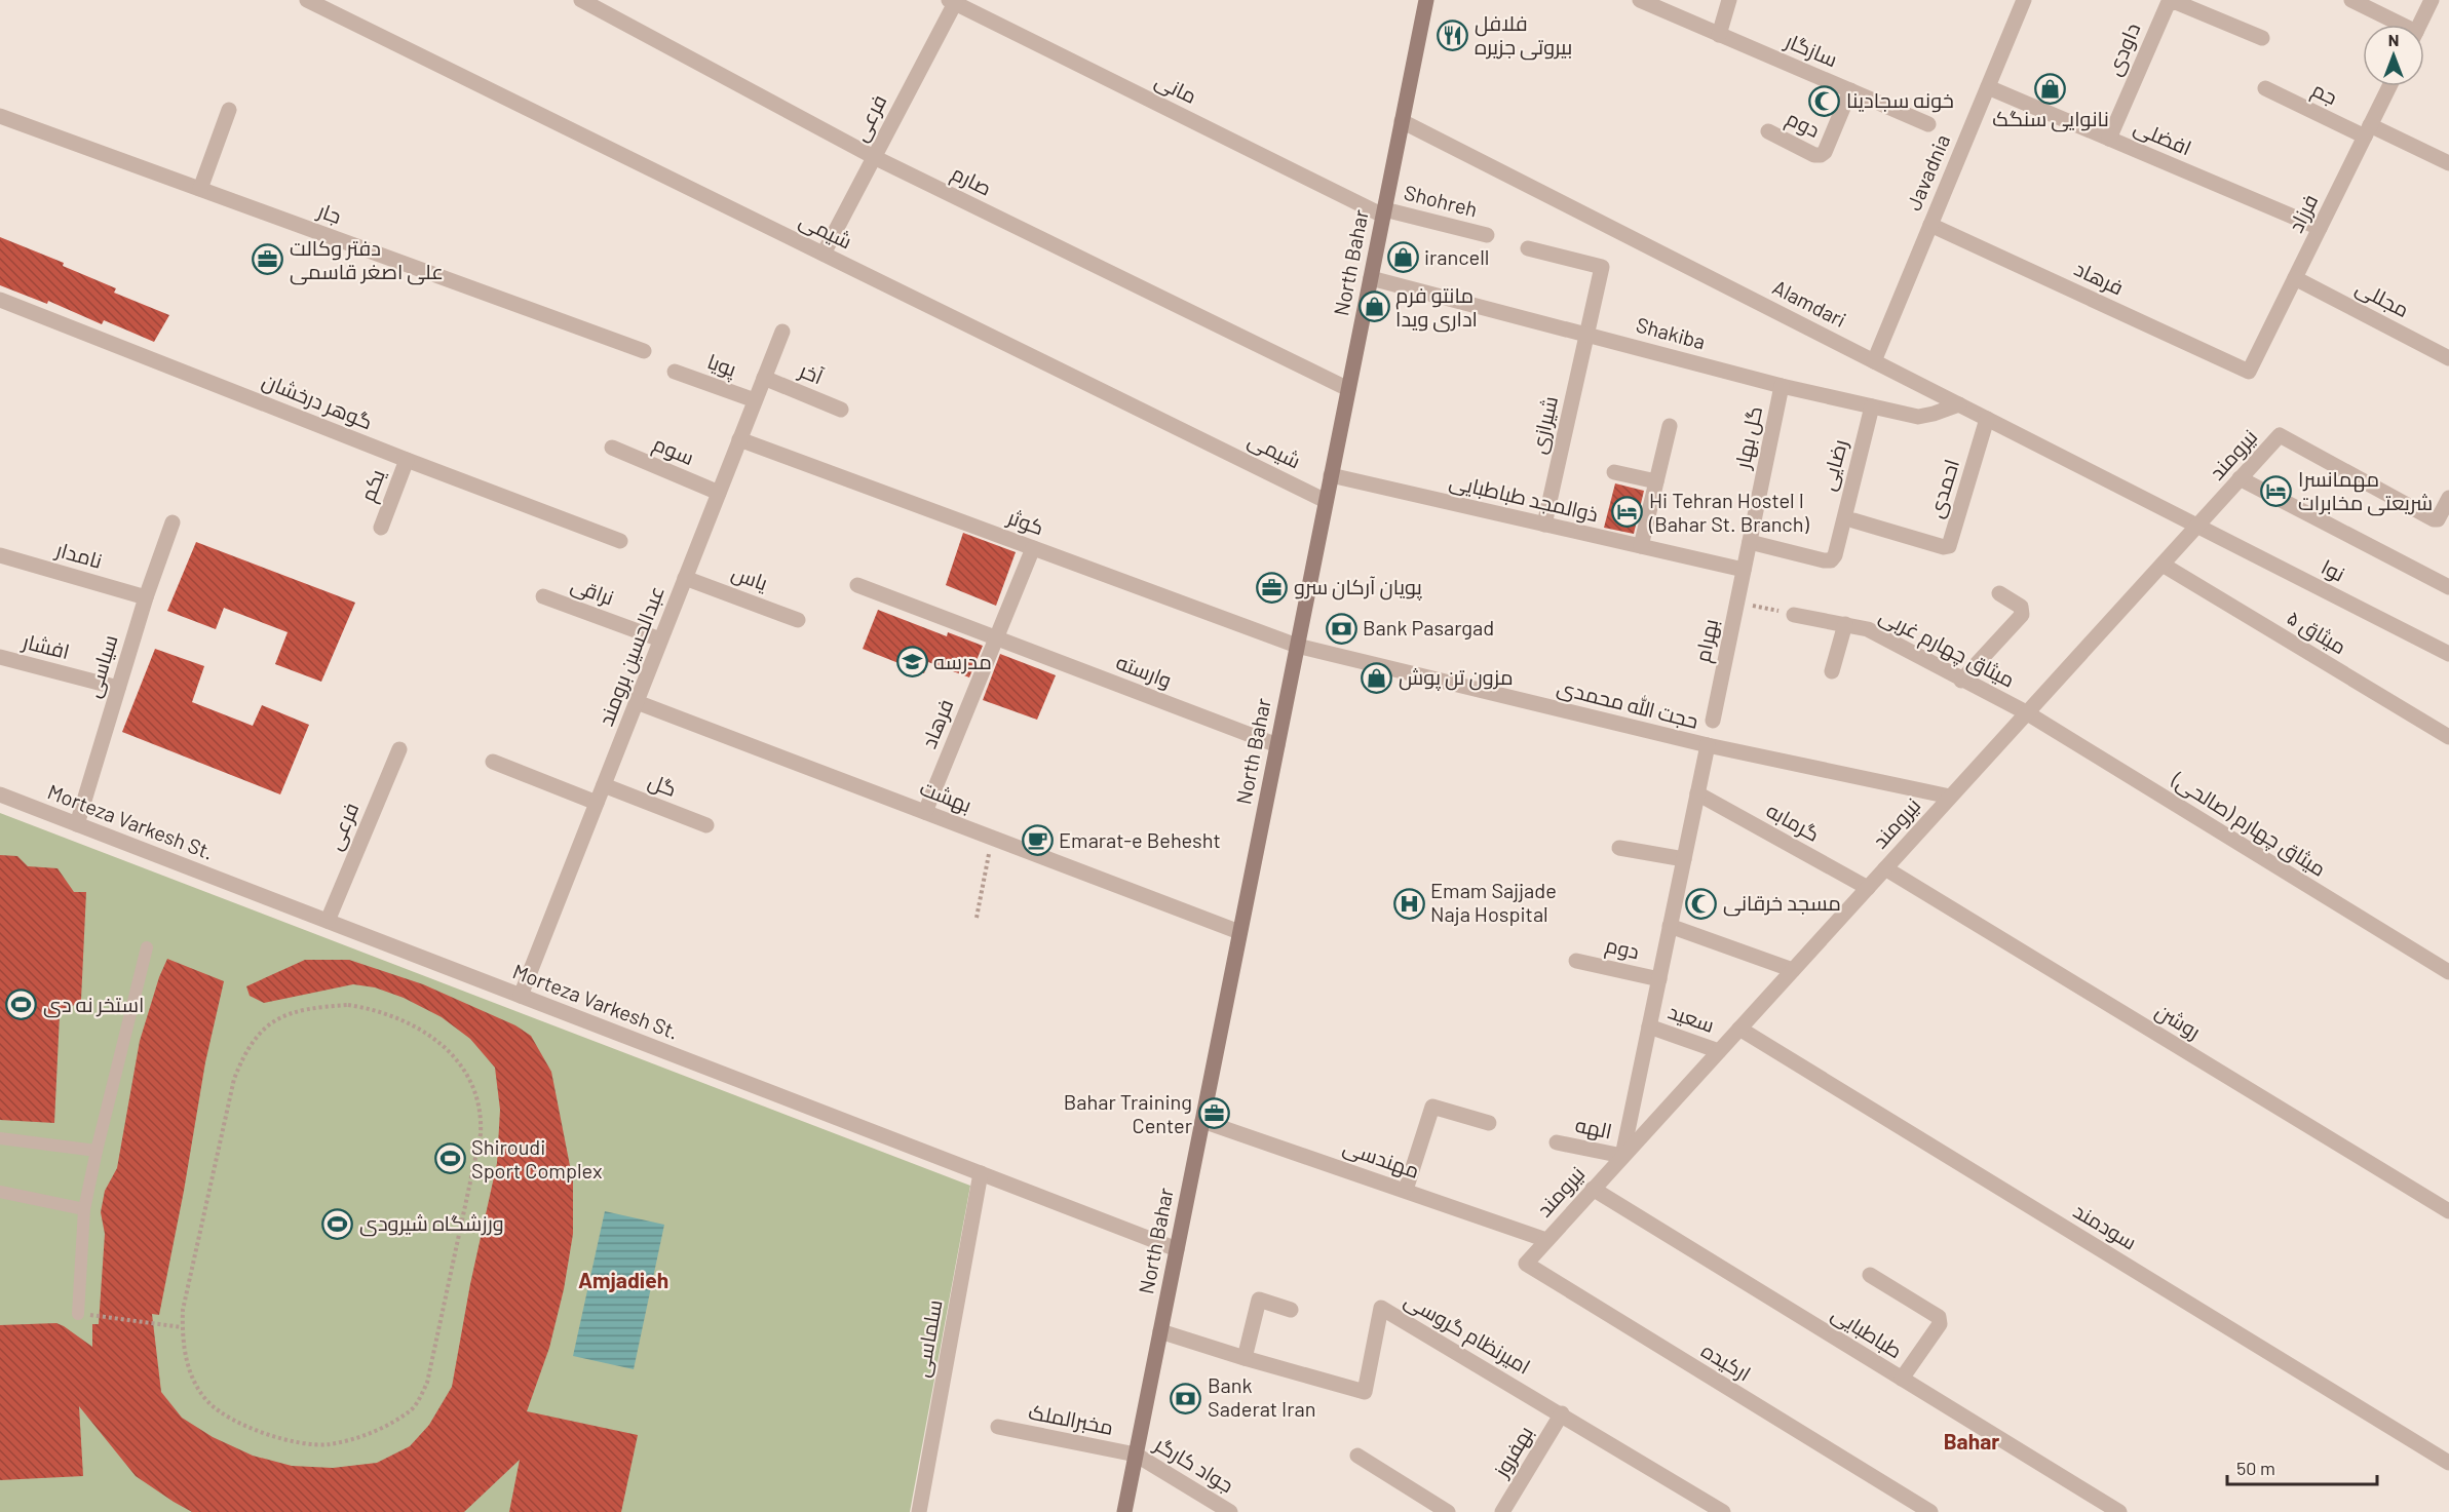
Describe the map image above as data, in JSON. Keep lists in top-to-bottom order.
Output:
{
  "streets": {
    "main road": ["North Bahar"],
    "street": [
      "داودی",
      "سازگار",
      "مانی",
      "جم",
      "فرعی",
      "دوم",
      "افضلی",
      "Javadnia",
      "صارم",
      "Shohreh",
      "جار",
      "فرزاد",
      "شیمی",
      "فرهاد",
      "مجللی",
      "Alamdari",
      "Shakiba",
      "پویا",
      "آخر",
      "گوهر درخشان",
      "شیرازی",
      "گل بهار",
      "سوم",
      "نیرومند",
      "رضایی",
      "یکم",
      "احمدی",
      "ذوالمجد طباطبایی",
      "کوثر",
      "نامدار",
      "نوا",
      "یاس",
      "نراقی",
      "میثاق ۵",
      "بهرام",
      "افشار",
      "میثاق چهارم غربی",
      "عبدالحسین برومند",
      "سیاسی",
      "وارسته",
      "حجت الله محمدی",
      "گل",
      "بهشت",
      "Morteza Varkesh St.",
      "گرمابه",
      "میثاق چهارم (صالحی)",
      "سعید",
      "روشن",
      "الهه",
      "مهندسی",
      "سودمند",
      "طباطبایی",
      "امیرنظام گروسی",
      "سلماسی",
      "ارکیده",
      "مخبرالملک",
      "بهفروز",
      "جواد کارگر"
    ]
  },
  "crossings": [
    ["داودی", "افضلی"],
    ["سازگار", "دوم"],
    ["مانی", "فرعی"],
    ["مانی", "Shohreh"],
    ["مانی", "North Bahar"],
    ["جم", "فرزاد"],
    ["فرعی", "صارم"],
    ["فرعی", "شیمی"],
    ["فرعی", "Morteza Varkesh St."],
    ["افضلی", "Javadnia"],
    ["افضلی", "فرزاد"],
    ["Javadnia", "فرهاد"],
    ["Javadnia", "Alamdari"],
    ["صارم", "North Bahar"],
    ["Shohreh", "North Bahar"],
    ["فرزاد", "فرهاد"],
    ["فرزاد", "مجللی"],
    ["شیمی", "North Bahar"],
    ["North Bahar", "Alamdari"],
    ["North Bahar", "Shakiba"],
    ["North Bahar", "ذوالمجد طباطبایی"],
    ["North Bahar", "کوثر"],
    ["North Bahar", "وارسته"],
    ["North Bahar", "حجت الله محمدی"],
    ["North Bahar", "بهشت"],
    ["North Bahar", "Morteza Varkesh St."],
    ["North Bahar", "مهندسی"],
    ["North Bahar", "امیرنظام گروسی"],
    ["North Bahar", "مخبرالملک"],
    ["North Bahar", "جواد کارگر"],
    ["فرهاد", "کوثر"],
    ["فرهاد", "وارسته"],
    ["فرهاد", "بهشت"],
    ["Alamdari", "Shakiba"],
    ["Alamdari", "نیرومند"],
    ["Alamdari", "احمدی"],
    ["Alamdari", "نوا"],
    ["Shakiba", "شیرازی"],
    ["Shakiba", "گل بهار"],
    ["Shakiba", "رضایی"],
    ["پویا", "عبدالحسین برومند"],
    ["آخر", "عبدالحسین برومند"],
    ["گوهر درخشان", "یکم"],
    ["شیرازی", "ذوالمجد طباطبایی"],
    ["گل بهار", "رضایی"],
    ["گل بهار", "ذوالمجد طباطبایی"],
    ["گل بهار", "بهرام"],
    ["سوم", "عبدالحسین برومند"],
    ["نیرومند", "نوا"],
    ["نیرومند", "میثاق ۵"],
    ["نیرومند", "میثاق چهارم غربی"],
    ["نیرومند", "حجت الله محمدی"],
    ["نیرومند", "گرمابه"],
    ["نیرومند", "میثاق چهارم (صالحی)"],
    ["نیرومند", "سعید"],
    ["نیرومند", "روشن"],
    ["نیرومند", "الهه"],
    ["نیرومند", "مهندسی"],
    ["نیرومند", "سودمند"],
    ["نیرومند", "طباطبایی"],
    ["نیرومند", "ارکیده"],
    ["ذوالمجد طباطبایی", "بهرام"],
    ["کوثر", "عبدالحسین برومند"],
    ["کوثر", "حجت الله محمدی"],
    ["نامدار", "سیاسی"],
    ["یاس", "عبدالحسین برومند"],
    ["نراقی", "عبدالحسین برومند"],
    ["افشار", "سیاسی"],
    ["میثاق چهارم غربی", "میثاق چهارم (صالحی)"],
    ["عبدالحسین برومند", "گل"],
    ["عبدالحسین برومند", "بهشت"],
    ["عبدالحسین برومند", "Morteza Varkesh St."],
    ["سیاسی", "Morteza Varkesh St."],
    ["Morteza Varkesh St.", "سلماسی"],
    ["مهندسی", "ارکیده"],
    ["امیرنظام گروسی", "بهفروز"],
    ["مخبرالملک", "جواد کارگر"]
  ],
  "districts": ["Amjadieh", "Bahar"],
  "places": {
    "restaurant": ["فلافل بیروتی جزیره"],
    "shop": [
      "نانوایی سنگک",
      "irancell",
      "مانتو فرم اداری ویدا",
      "مزون تن پوش"
    ],
    "mosque": ["خونه سجادینا", "مسجد خرقانی"],
    "office": ["دفتر وکالت علی اصغر قاسمی", "پویان آرکان سرو", "Bahar Training Center"],
    "hotel": ["مهمانسرا شریعتی مخابرات", "Hi Tehran Hostel I (Bahar St. Branch)"],
    "bank": ["Bank Pasargad", "Bank Saderat Iran"],
    "school or university": ["مدرسه"],
    "cafe": ["Emarat-e Behesht"],
    "hospital": ["Emam Sajjade Naja Hospital"],
    "sports": ["استخر نه دی", "Shiroudi Sport Complex", "ورزشگاه شیرودی"]
  },
  "scale_bar": "50 m",
  "north": "top"
}
